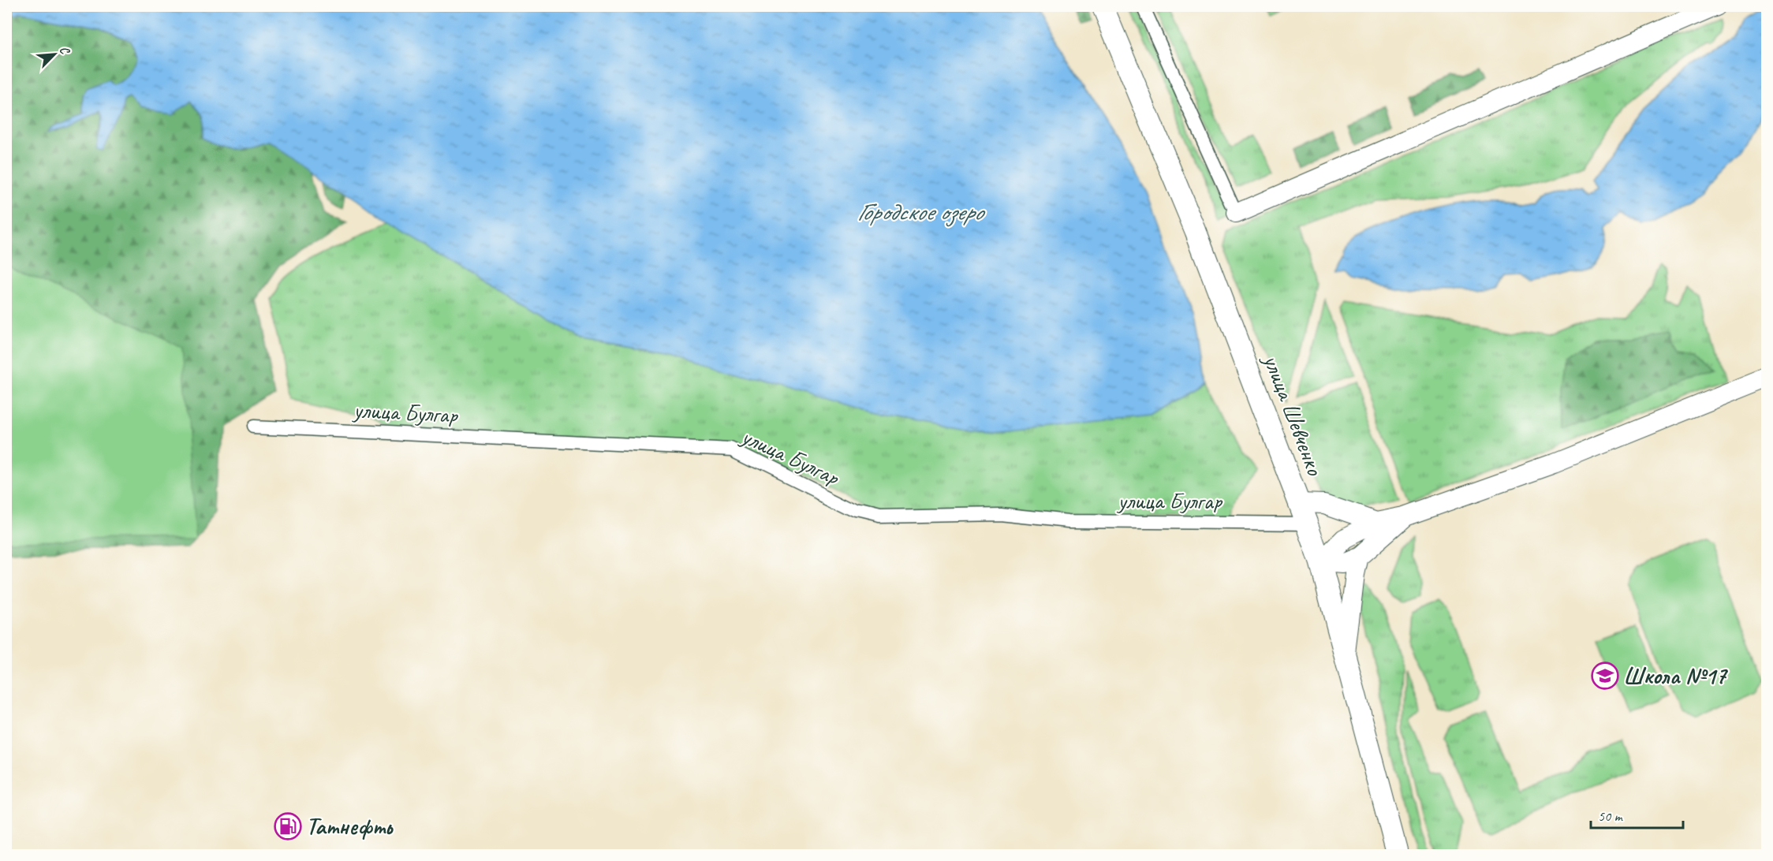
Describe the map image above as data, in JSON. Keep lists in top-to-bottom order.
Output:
{
  "streets": {
    "main road": ["улица Шевченко"],
    "street": ["улица Булгар"]
  },
  "crossings": [
    ["улица Булгар", "улица Шевченко"]
  ],
  "water": ["Городское озеро"],
  "places": {
    "school or university": ["Школа №17"],
    "fuel station": ["Татнефть"]
  },
  "scale_bar": "50 m",
  "north": "top right"
}
